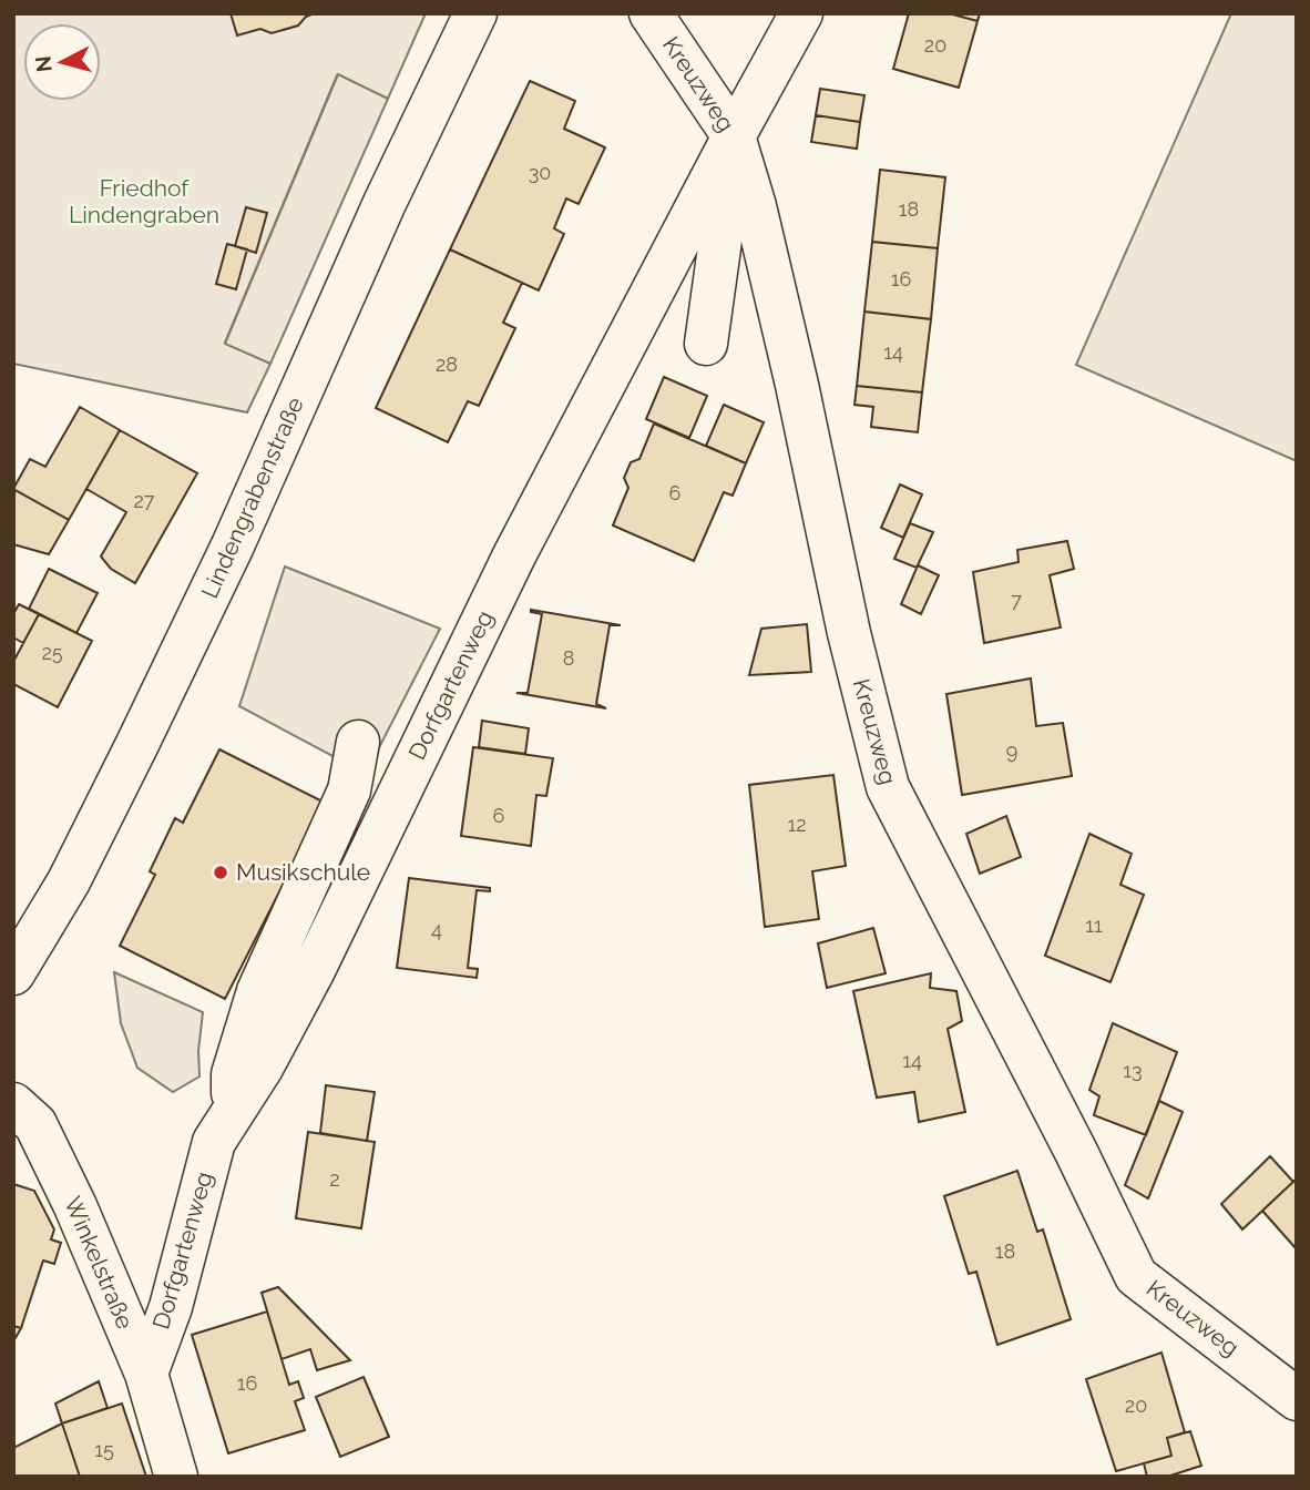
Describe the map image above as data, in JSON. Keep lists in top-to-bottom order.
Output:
{
  "streets": {
    "street": [
      "Kreuzweg",
      "Lindengrabenstraße",
      "Dorfgartenweg",
      "Winkelstraße"
    ]
  },
  "crossings": [
    ["Kreuzweg", "Dorfgartenweg"],
    ["Dorfgartenweg", "Winkelstraße"]
  ],
  "parks": ["Friedhof Lindengraben"],
  "places": ["Musikschule"],
  "house_numbers": [
    "20",
    "30",
    "18",
    "16",
    "14",
    "28",
    "6",
    "27",
    "7",
    "25",
    "8",
    "9",
    "6",
    "12",
    "11",
    "4",
    "14",
    "13",
    "2",
    "18",
    "16",
    "20",
    "15"
  ],
  "north": "left"
}
